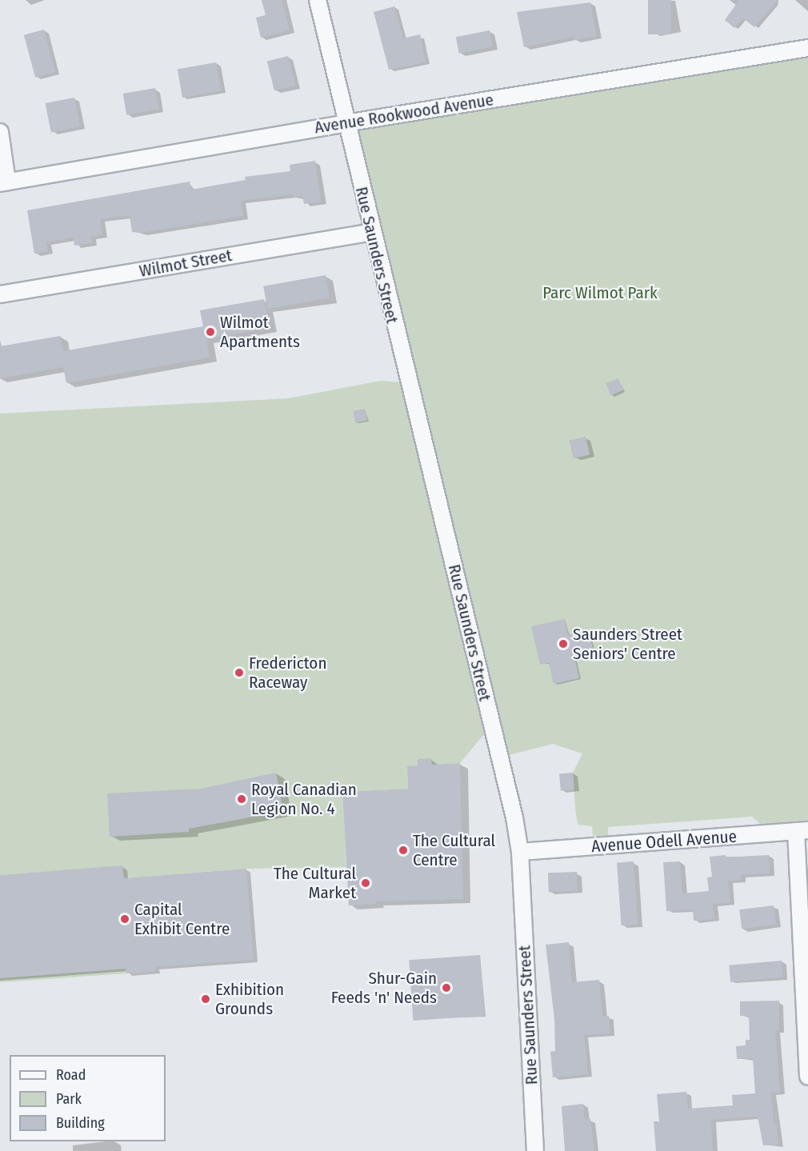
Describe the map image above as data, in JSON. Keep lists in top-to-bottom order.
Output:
{
  "streets": {
    "street": [
      "Avenue Rookwood Avenue",
      "Rue Saunders Street",
      "Wilmot Street",
      "Avenue Odell Avenue"
    ]
  },
  "crossings": [
    ["Avenue Rookwood Avenue", "Rue Saunders Street"],
    ["Rue Saunders Street", "Wilmot Street"],
    ["Rue Saunders Street", "Avenue Odell Avenue"]
  ],
  "parks": ["Parc Wilmot Park"],
  "places": [
    "Wilmot Apartments",
    "Saunders Street Seniors' Centre",
    "Fredericton Raceway",
    "Royal Canadian Legion No. 4",
    "The Cultural Centre",
    "The Cultural Market",
    "Capital Exhibit Centre",
    "Shur-Gain Feeds 'n' Needs",
    "Exhibition Grounds"
  ],
  "legend": ["Road", "Park", "Building"]
}
